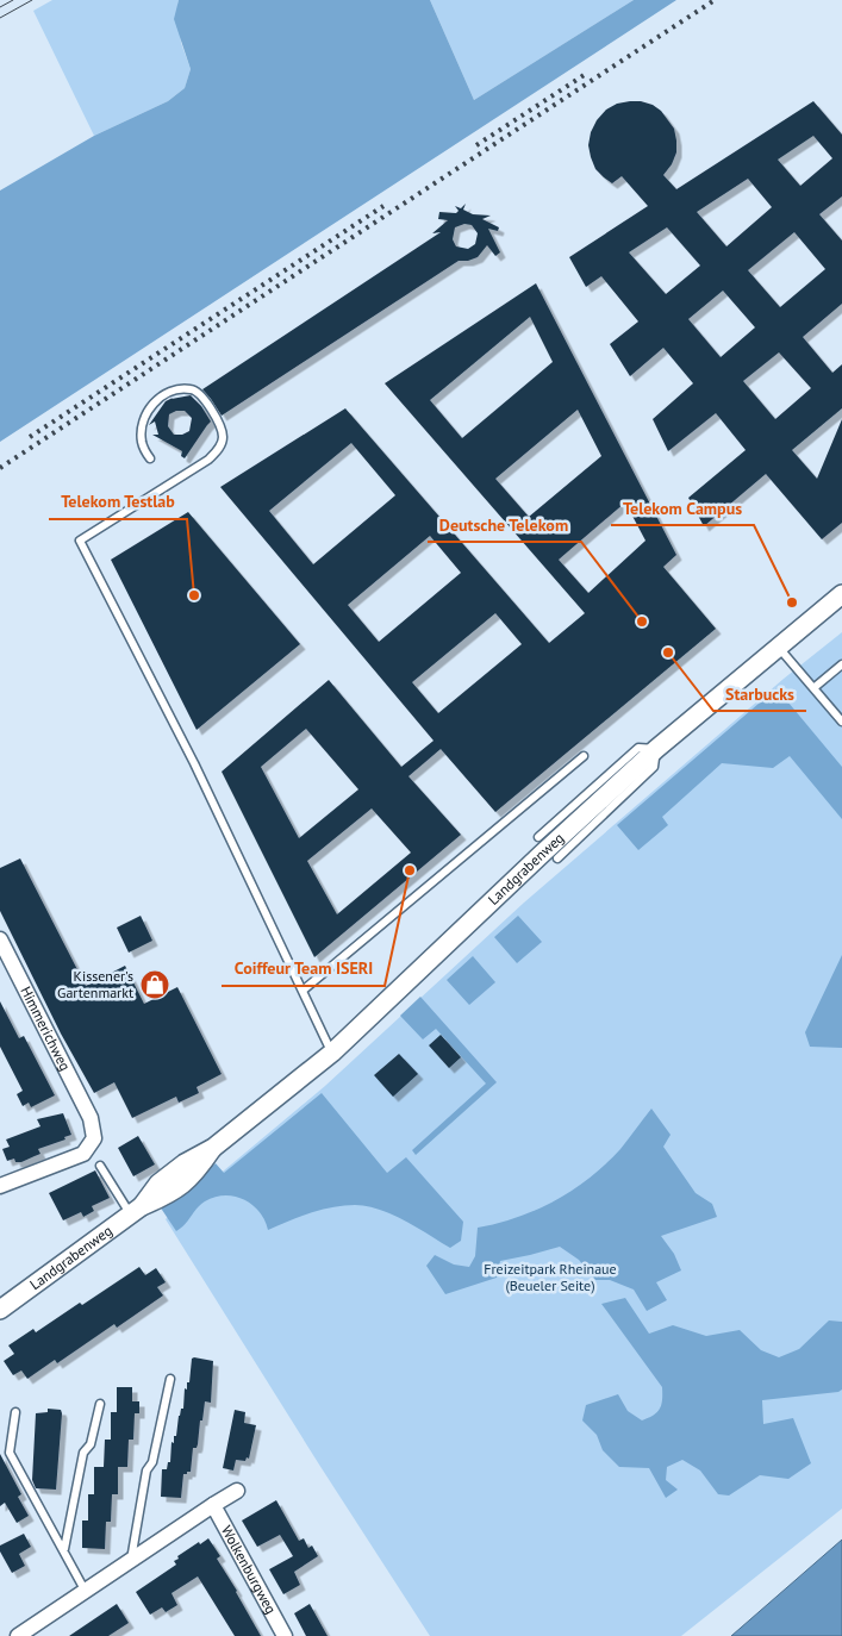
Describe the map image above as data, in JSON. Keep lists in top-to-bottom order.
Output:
{
  "streets": {
    "street": ["Landgrabenweg", "Himmerichweg", "Wolkenburgweg"]
  },
  "parks": ["Freizeitpark Rheinaue (Beueler Seite)"],
  "places": {
    "other": [
      "Telekom Testlab",
      "Telekom Campus",
      "Deutsche Telekom",
      "Starbucks",
      "Coiffeur Team ISERI"
    ],
    "shop": ["Kissener's Gartenmarkt"]
  }
}
